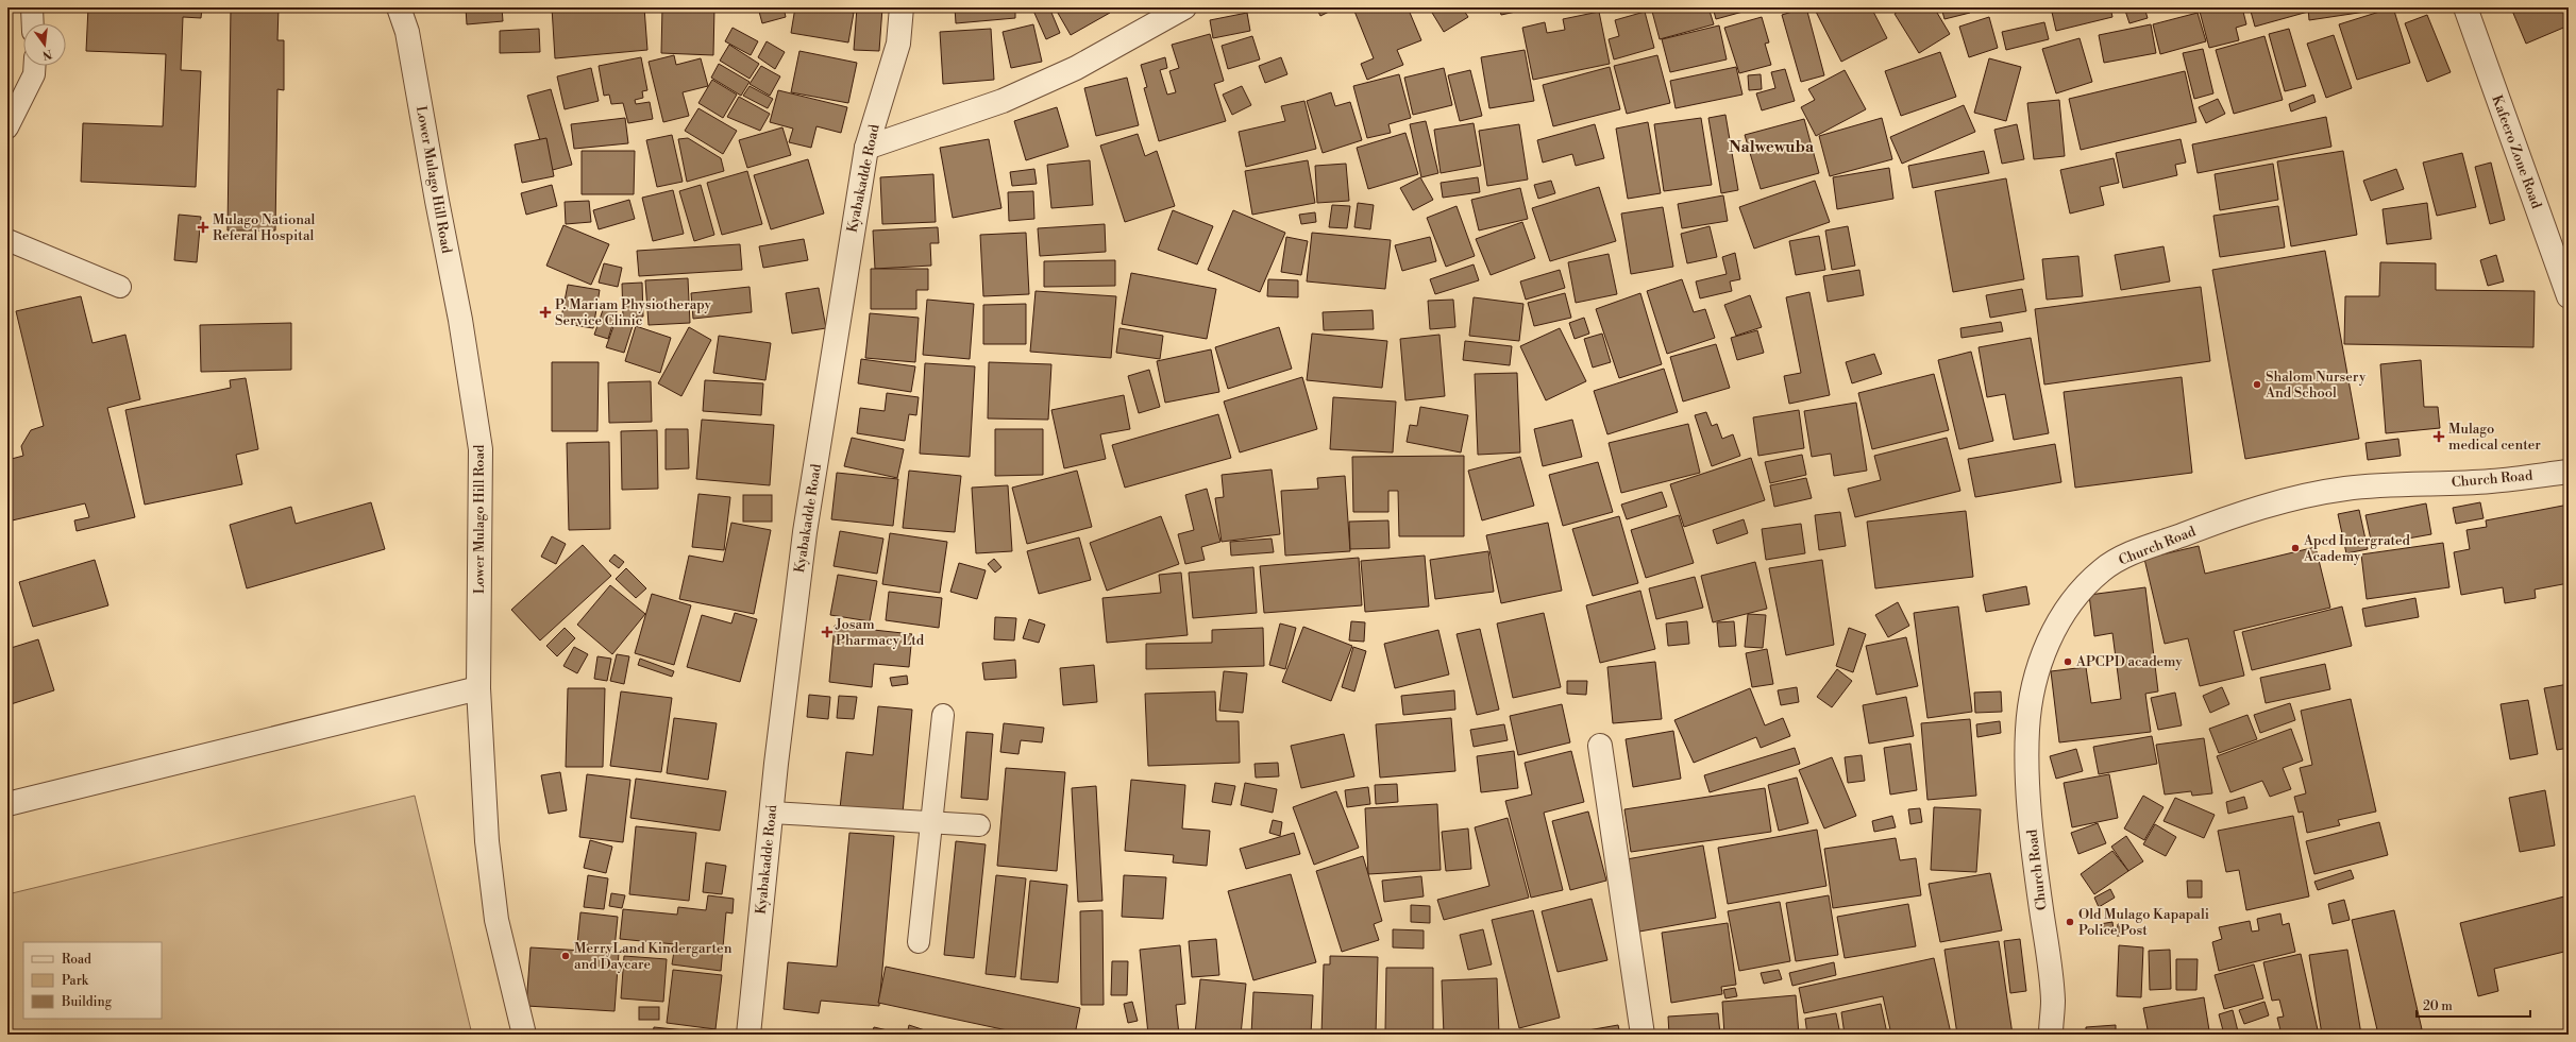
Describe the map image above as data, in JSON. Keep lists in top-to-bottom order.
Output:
{
  "streets": {
    "street": [
      "Kafeero Zone Road",
      "Kyabakadde Road",
      "Lower Mulago Hill Road",
      "Church Road"
    ]
  },
  "districts": ["Nalwewuba"],
  "places": {
    "health": [
      "Mulago National Referal Hospital",
      "P. Mariam Physiotherapy Service Clinic",
      "Mulago medical center",
      "Josam Pharmacy Ltd"
    ],
    "other": [
      "Shalom Nursery And School",
      "Apcd Intergrated Academy",
      "APCPD academy",
      "Old Mulago Kapapali Police Post",
      "MerryLand Kindergarten and Daycare"
    ]
  },
  "legend": ["Road", "Park", "Building"],
  "scale_bar": "20 m",
  "north": "bottom"
}
